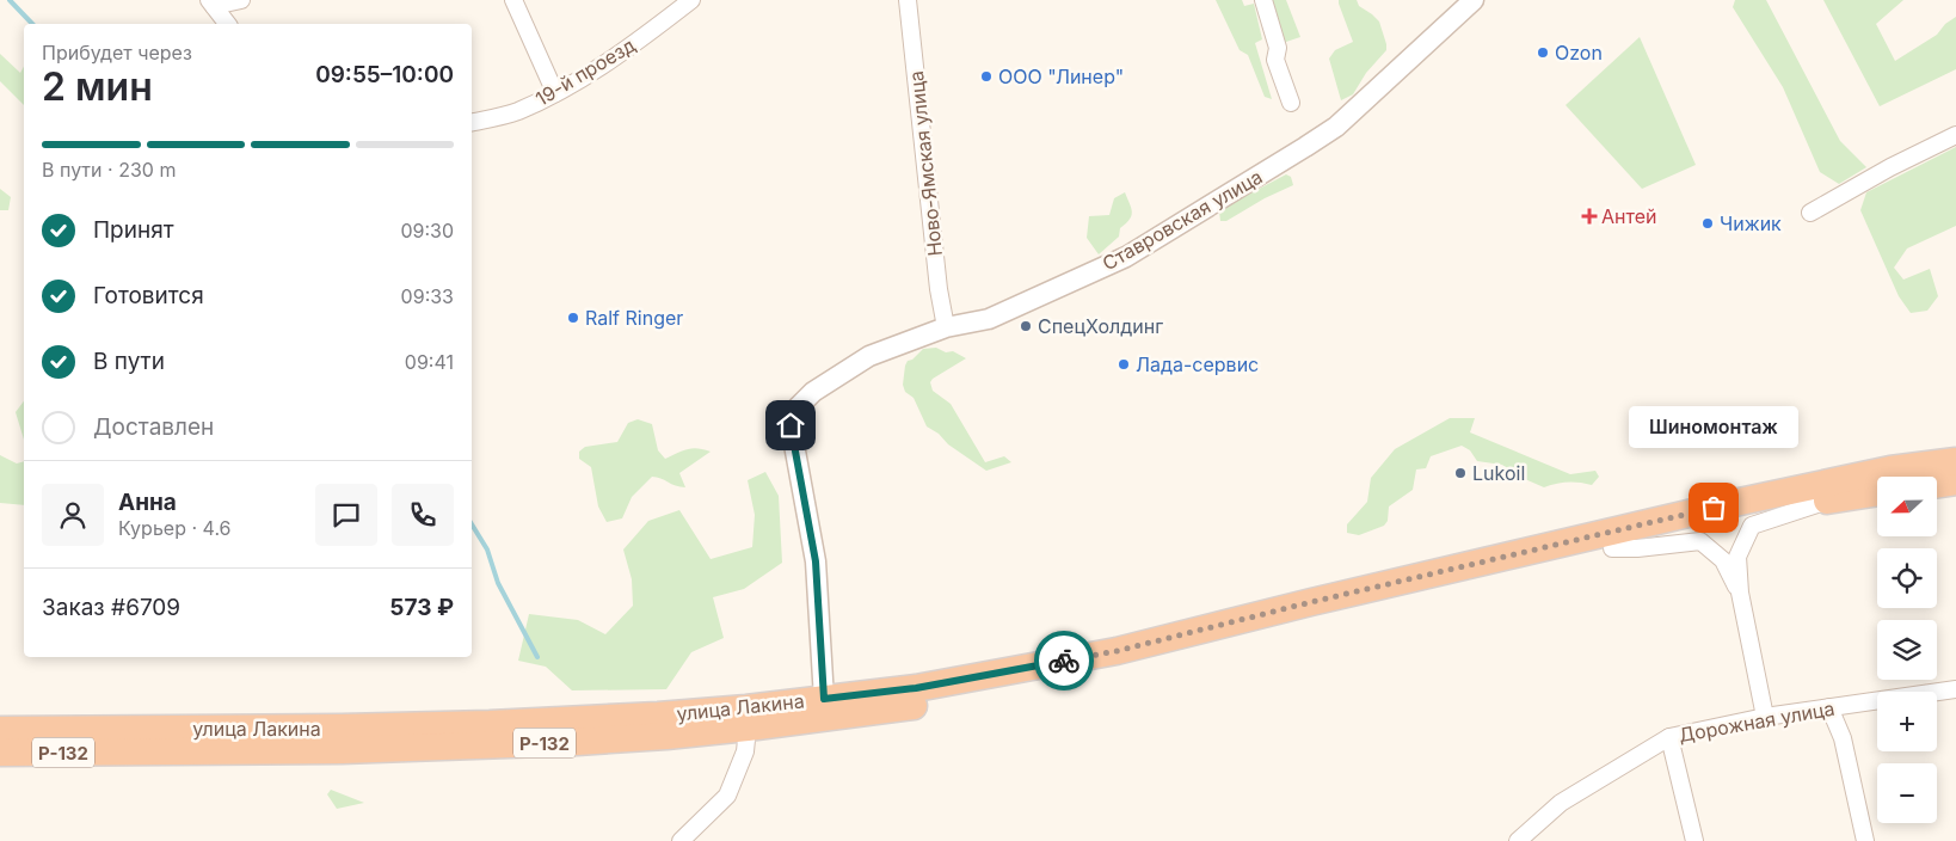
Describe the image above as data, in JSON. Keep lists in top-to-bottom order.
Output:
{
  "streets": {
    "highway": ["улица Лакина", "Р-132"],
    "street": [
      "19-й проезд",
      "Ново-Ямская улица",
      "Ставровская улица",
      "Дорожная улица"
    ]
  },
  "crossings": [
    ["Ново-Ямская улица", "Ставровская улица"],
    ["Ставровская улица", "улица Лакина"]
  ],
  "places": {
    "other": [
      "Ozon",
      "ООО \"Линер\"",
      "Чижик",
      "Ralf Ringer",
      "СпецХолдинг",
      "Лада-сервис",
      "Lukoil",
      "Шиномонтаж"
    ],
    "health": ["Антей"]
  },
  "north": "left",
  "page": {
    "heading": ["2 мин", "Прибудет через", "09:55–10:00"],
    "panel": [
      "Анна",
      "Курьер · 4.6",
      "Заказ #6709",
      "573 ₽"
    ],
    "bar": "В пути · 230 m",
    "list": [
      ["Принят", "09:30"],
      ["Готовится", "09:33"],
      ["В пути", "09:41"],
      "Доставлен"
    ],
    "bubble": "Шиномонтаж",
    "map_buttons": ["+", "−"]
  }
}
